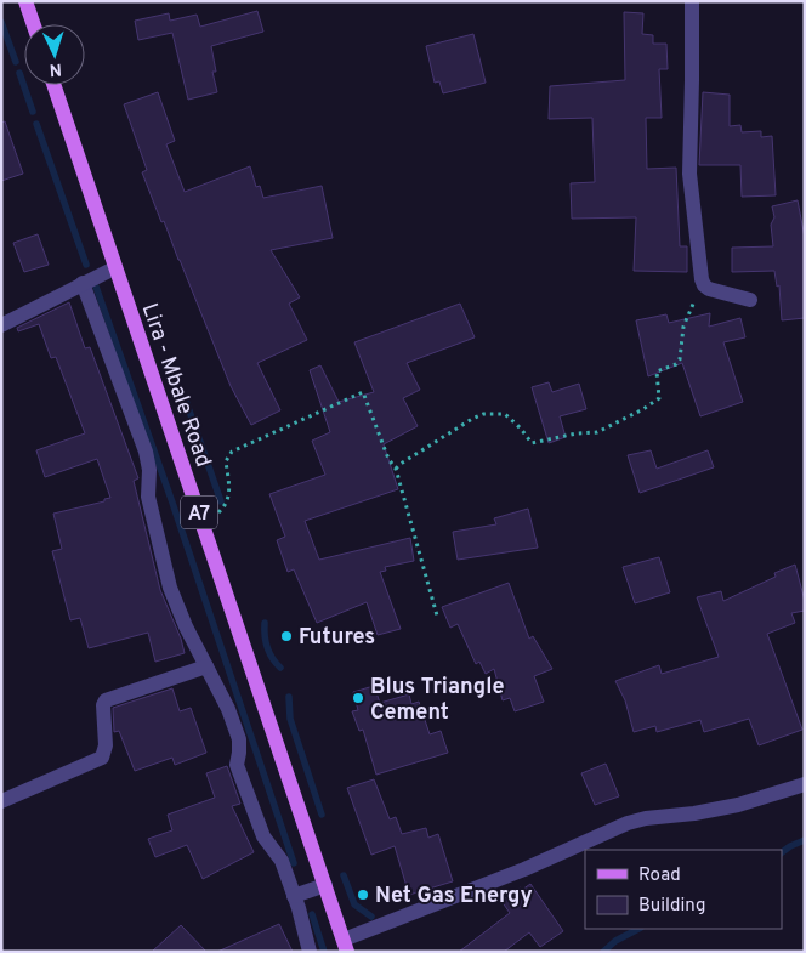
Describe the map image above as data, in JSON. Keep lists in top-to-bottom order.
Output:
{
  "streets": {
    "main road": ["Lira - Mbale Road", "A7"]
  },
  "places": ["Futures", "Blus Triangle Cement", "Net Gas Energy"],
  "legend": ["Road", "Building"],
  "north": "bottom"
}
